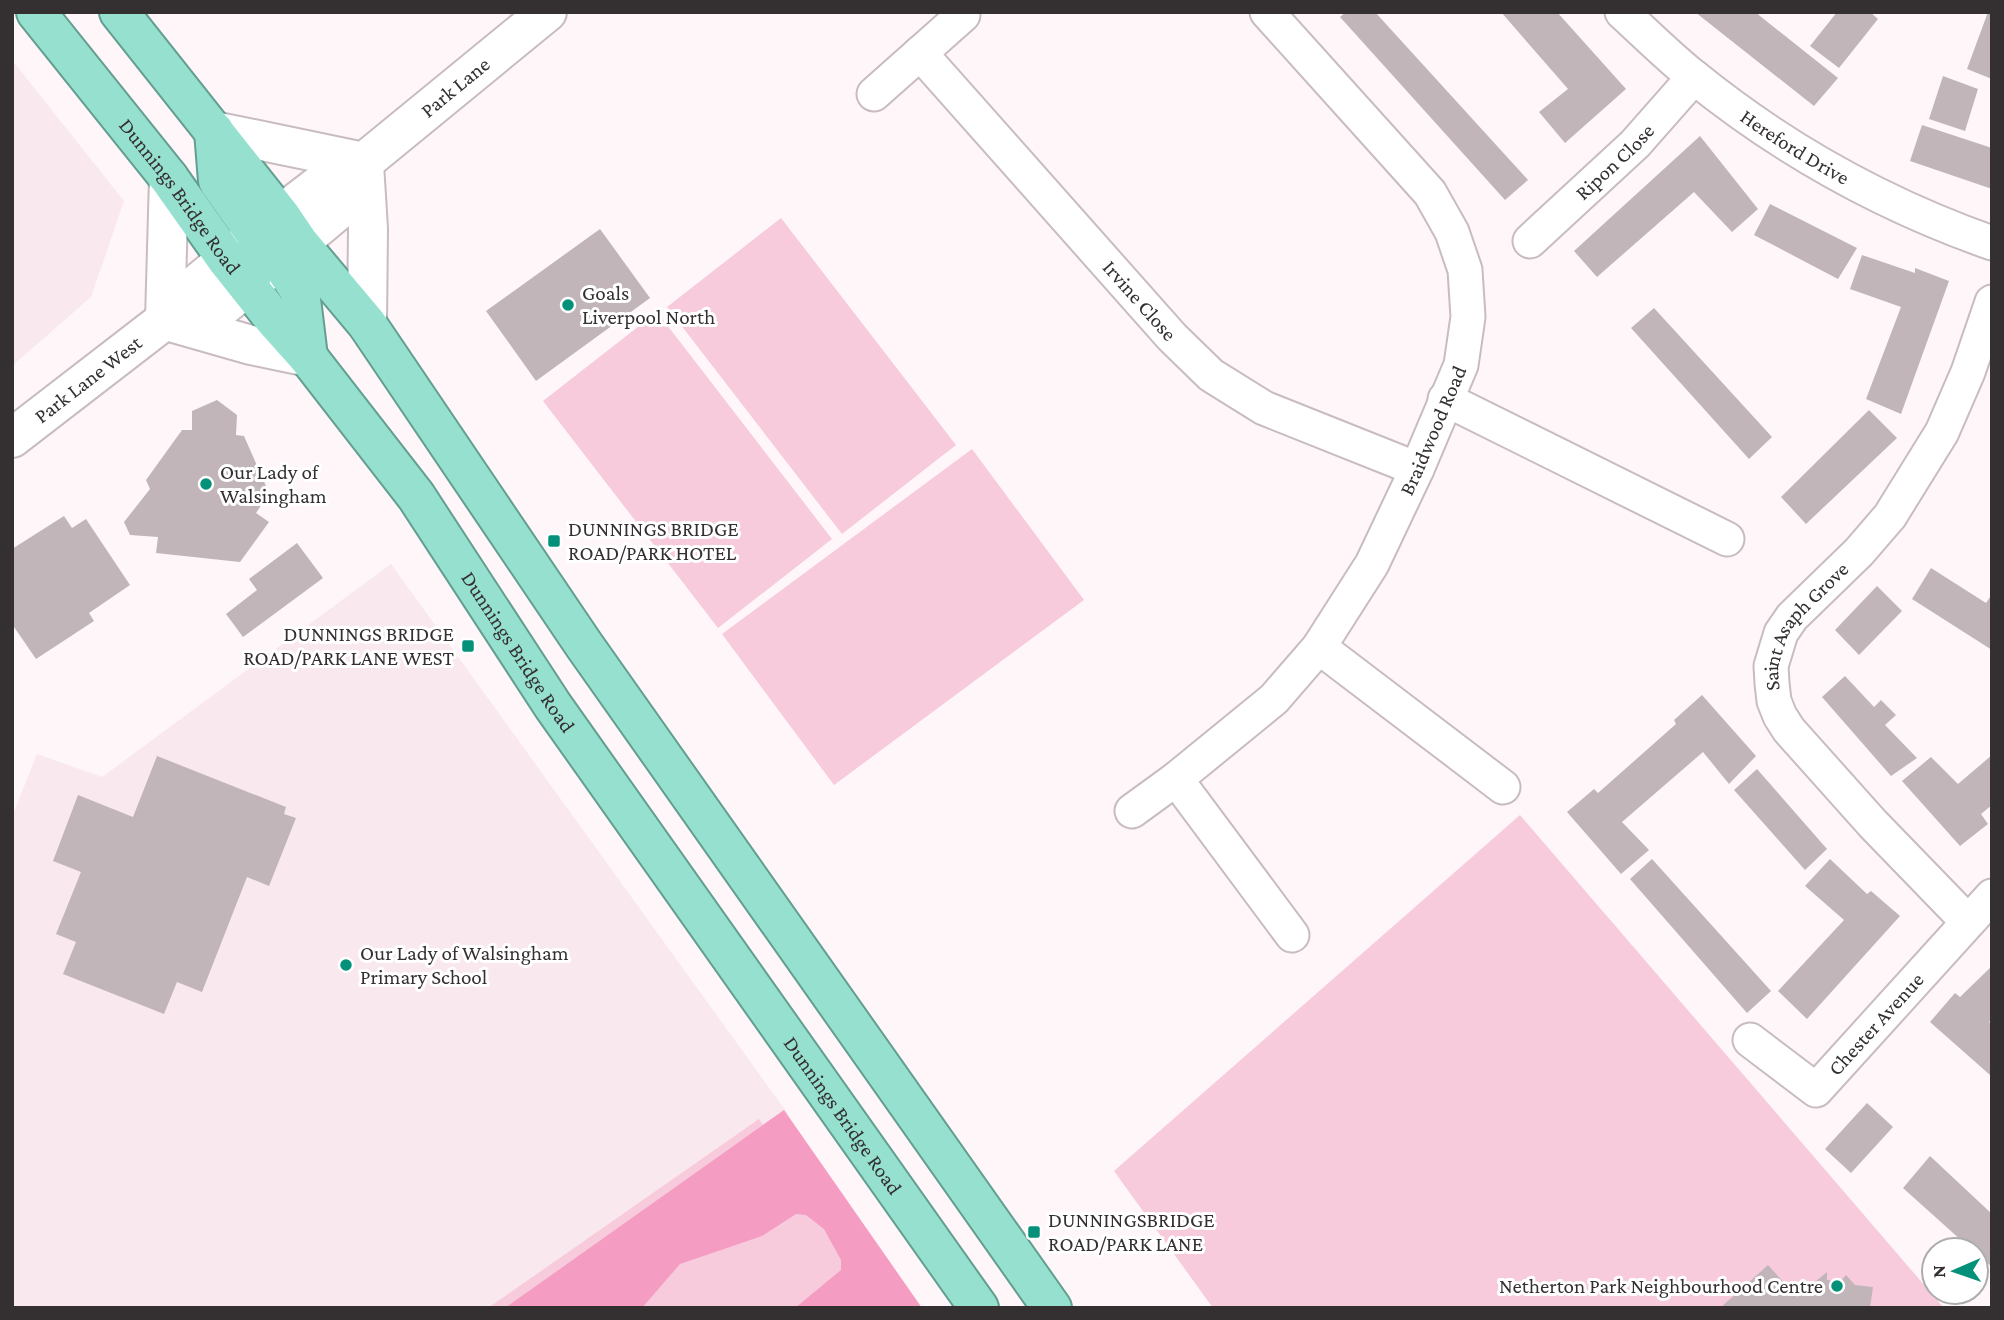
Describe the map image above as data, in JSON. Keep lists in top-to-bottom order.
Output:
{
  "streets": {
    "highway": ["Dunnings Bridge Road"],
    "street": [
      "Park Lane",
      "Hereford Drive",
      "Ripon Close",
      "Irvine Close",
      "Park Lane West",
      "Braidwood Road",
      "Saint Asaph Grove",
      "Chester Avenue"
    ]
  },
  "crossings": [
    ["Park Lane", "Park Lane West"],
    ["Hereford Drive", "Ripon Close"],
    ["Dunnings Bridge Road", "Park Lane West"],
    ["Irvine Close", "Braidwood Road"],
    ["Saint Asaph Grove", "Chester Avenue"]
  ],
  "places": {
    "other": [
      "Goals Liverpool North",
      "Our Lady of Walsingham",
      "Our Lady of Walsingham Primary School",
      "Netherton Park Neighbourhood Centre"
    ],
    "transit": ["DUNNINGS BRIDGE ROAD/PARK HOTEL", "DUNNINGS BRIDGE ROAD/PARK LANE WEST", "DUNNINGSBRIDGE ROAD/PARK LANE"]
  },
  "north": "left"
}
